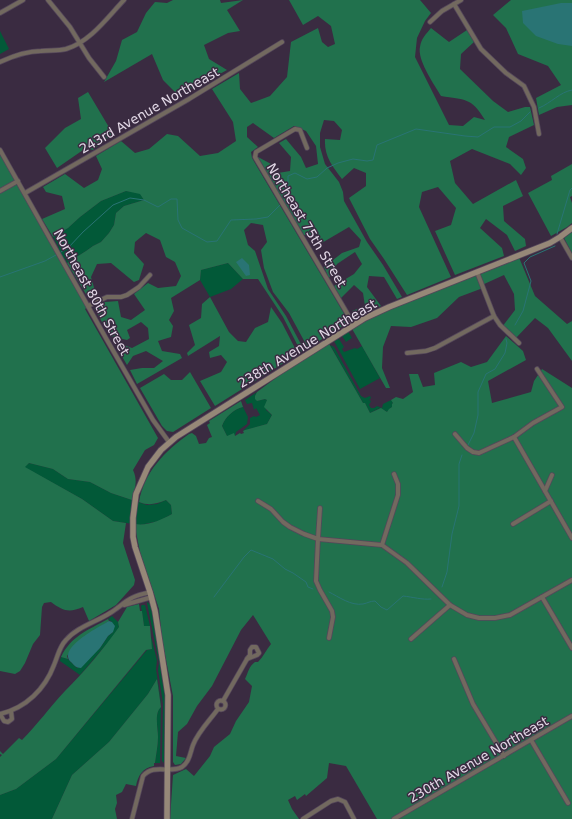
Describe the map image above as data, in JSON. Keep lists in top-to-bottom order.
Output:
{
  "streets": {
    "street": [
      "243rd Avenue Northeast",
      "Northeast 75th Street",
      "Northeast 80th Street",
      "238th Avenue Northeast",
      "230th Avenue Northeast"
    ]
  },
  "crossings": [
    ["243rd Avenue Northeast", "Northeast 80th Street"],
    ["Northeast 75th Street", "238th Avenue Northeast"],
    ["Northeast 80th Street", "238th Avenue Northeast"]
  ]
}
